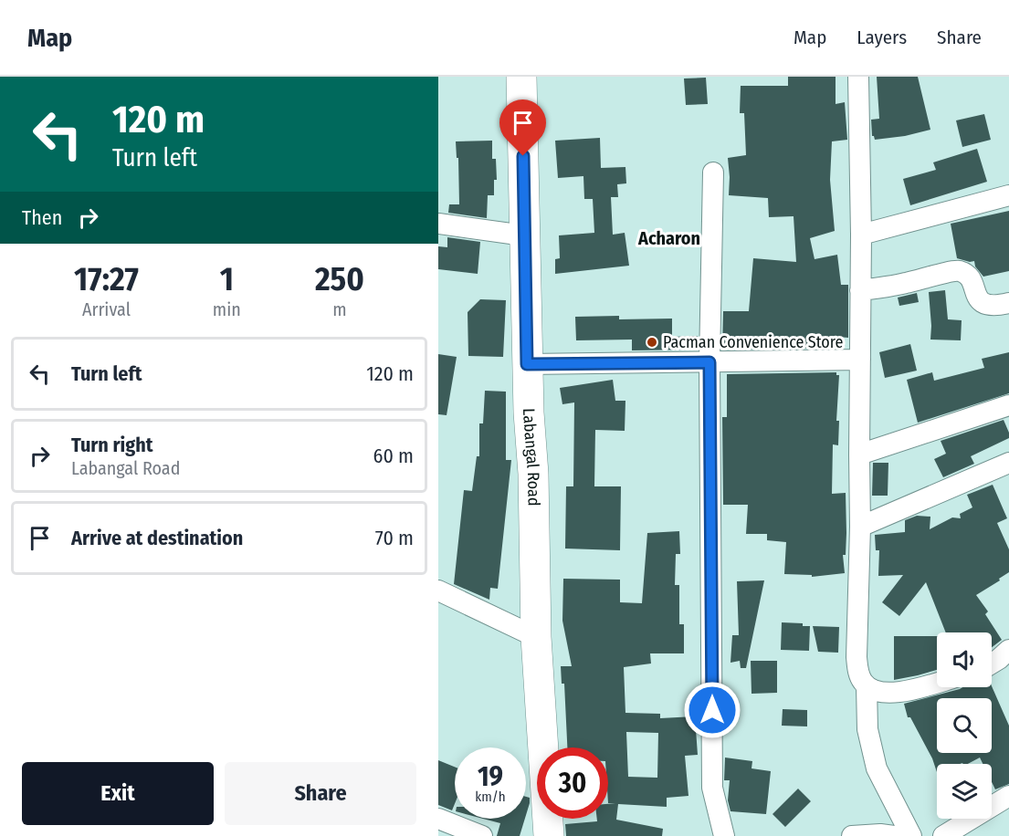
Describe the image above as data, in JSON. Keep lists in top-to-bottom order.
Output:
{
  "streets": {
    "main road": ["Labangal Road"]
  },
  "districts": ["Acharon"],
  "places": ["Pacman Convenience Store"],
  "page": {
    "header": "Map",
    "nav": ["Map", "Layers", "Share"],
    "turn": ["120 m", "Turn left"],
    "then": "Then",
    "eta": [
      "17:27",
      "Arrival",
      "1",
      "min",
      "250",
      "m"
    ],
    "list": [
      {
        "name": "Turn left",
        "value": "120 m"
      },
      {
        "name": "Turn right",
        "note": "Labangal Road",
        "value": "60 m"
      },
      {
        "name": "Arrive at destination",
        "value": "70 m"
      }
    ],
    "speed": "19 km/h",
    "limit": "30",
    "buttons": ["Exit", "Share"]
  }
}
